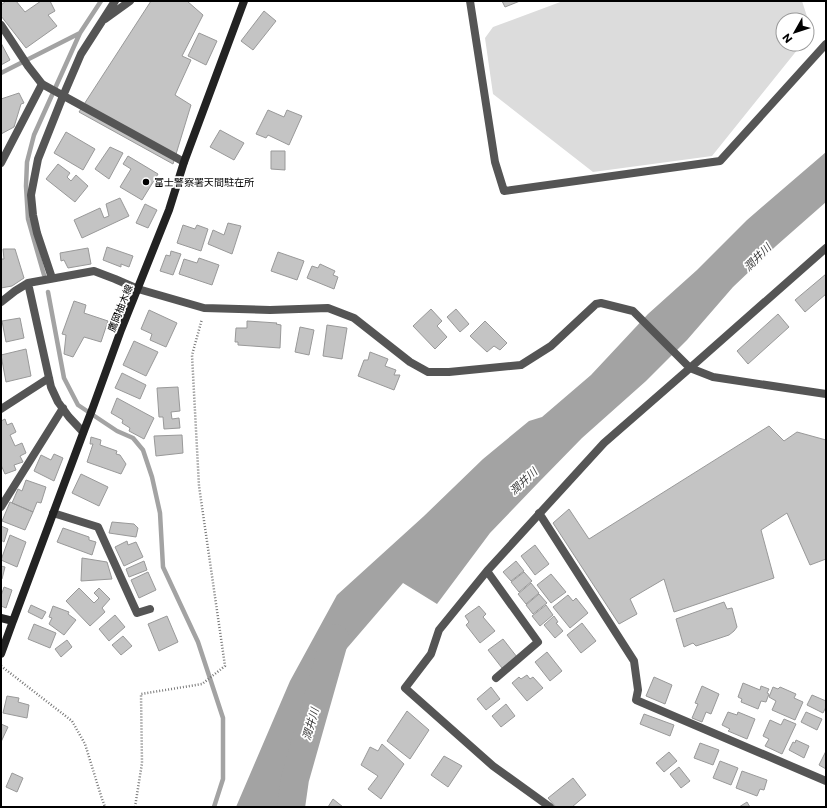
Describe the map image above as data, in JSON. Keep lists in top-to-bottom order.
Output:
{
  "streets": {
    "main road": ["鷹岡柚木線"]
  },
  "water": ["潤井川"],
  "places": ["富士警察署天間駐在所"],
  "north": "bottom left"
}
